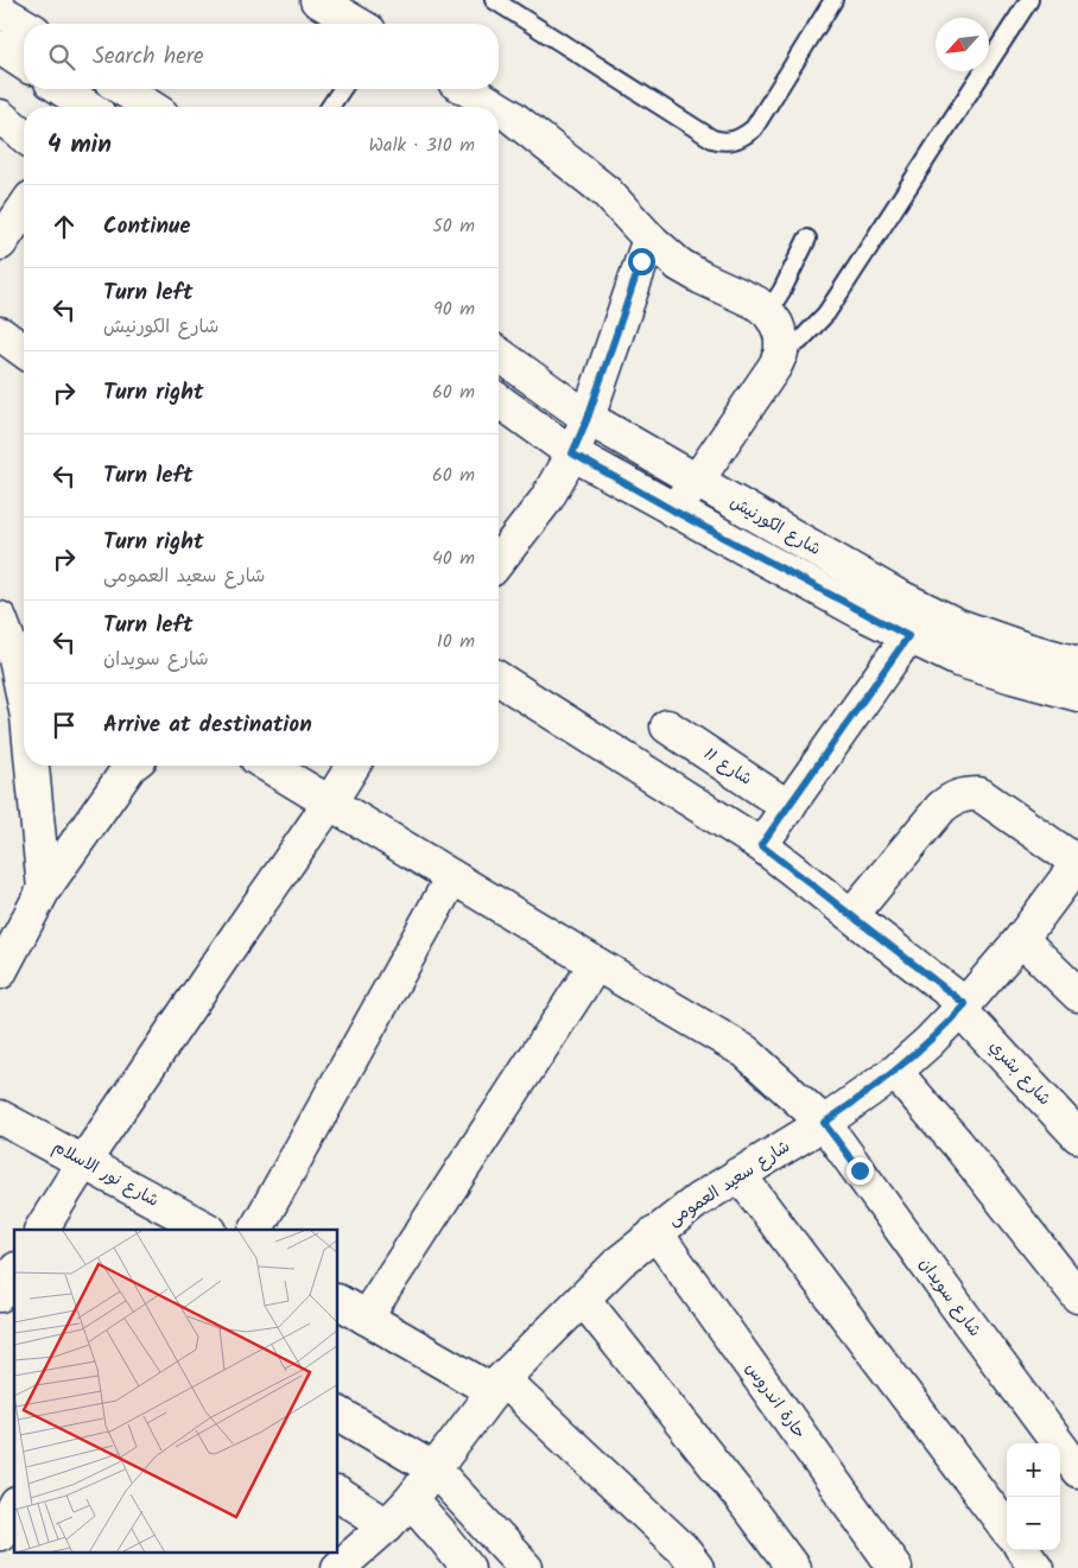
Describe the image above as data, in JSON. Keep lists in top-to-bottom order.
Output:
{
  "streets": {
    "street": [
      "شارع الكورنيش",
      "شارع 11",
      "شارع بشري",
      "شارع نور الاسلام",
      "شارع سعيد العمومى",
      "شارع سويدان",
      "حارة اندروس"
    ]
  },
  "crossings": [
    ["شارع بشري", "شارع سعيد العمومى"],
    ["شارع سعيد العمومى", "شارع سويدان"],
    ["شارع سعيد العمومى", "حارة اندروس"]
  ],
  "north": "bottom left",
  "page": {
    "search": "Search here",
    "heading": ["4 min", "Walk · 310 m"],
    "list": [
      ["Continue", "50 m"],
      ["Turn left", "شارع الكورنيش", "90 m"],
      ["Turn right", "60 m"],
      ["Turn left", "60 m"],
      ["Turn right", "شارع سعيد العمومى", "40 m"],
      ["Turn left", "شارع سويدان", "10 m"],
      "Arrive at destination"
    ],
    "map_buttons": ["+", "−"]
  }
}
